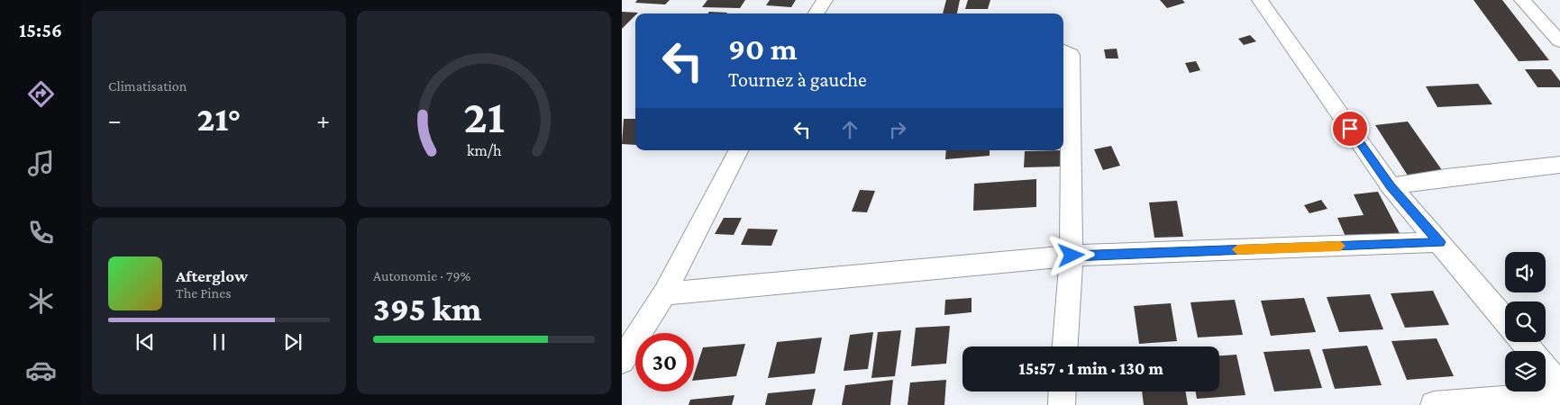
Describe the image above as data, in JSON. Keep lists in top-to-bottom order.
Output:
{
  "page": {
    "tabs": "15:56",
    "tile": [
      "Climatisation",
      ["Autonomie · 79%", "395 km"]
    ],
    "turn": ["90 m", "Tournez à gauche"],
    "heat": ["−", "21°", "+"],
    "song": ["Afterglow", "The Pines"],
    "limit": "30",
    "trip": "15:57 · 1 min · 130 m",
    "gauge": ["21", "km/h"]
  }
}
